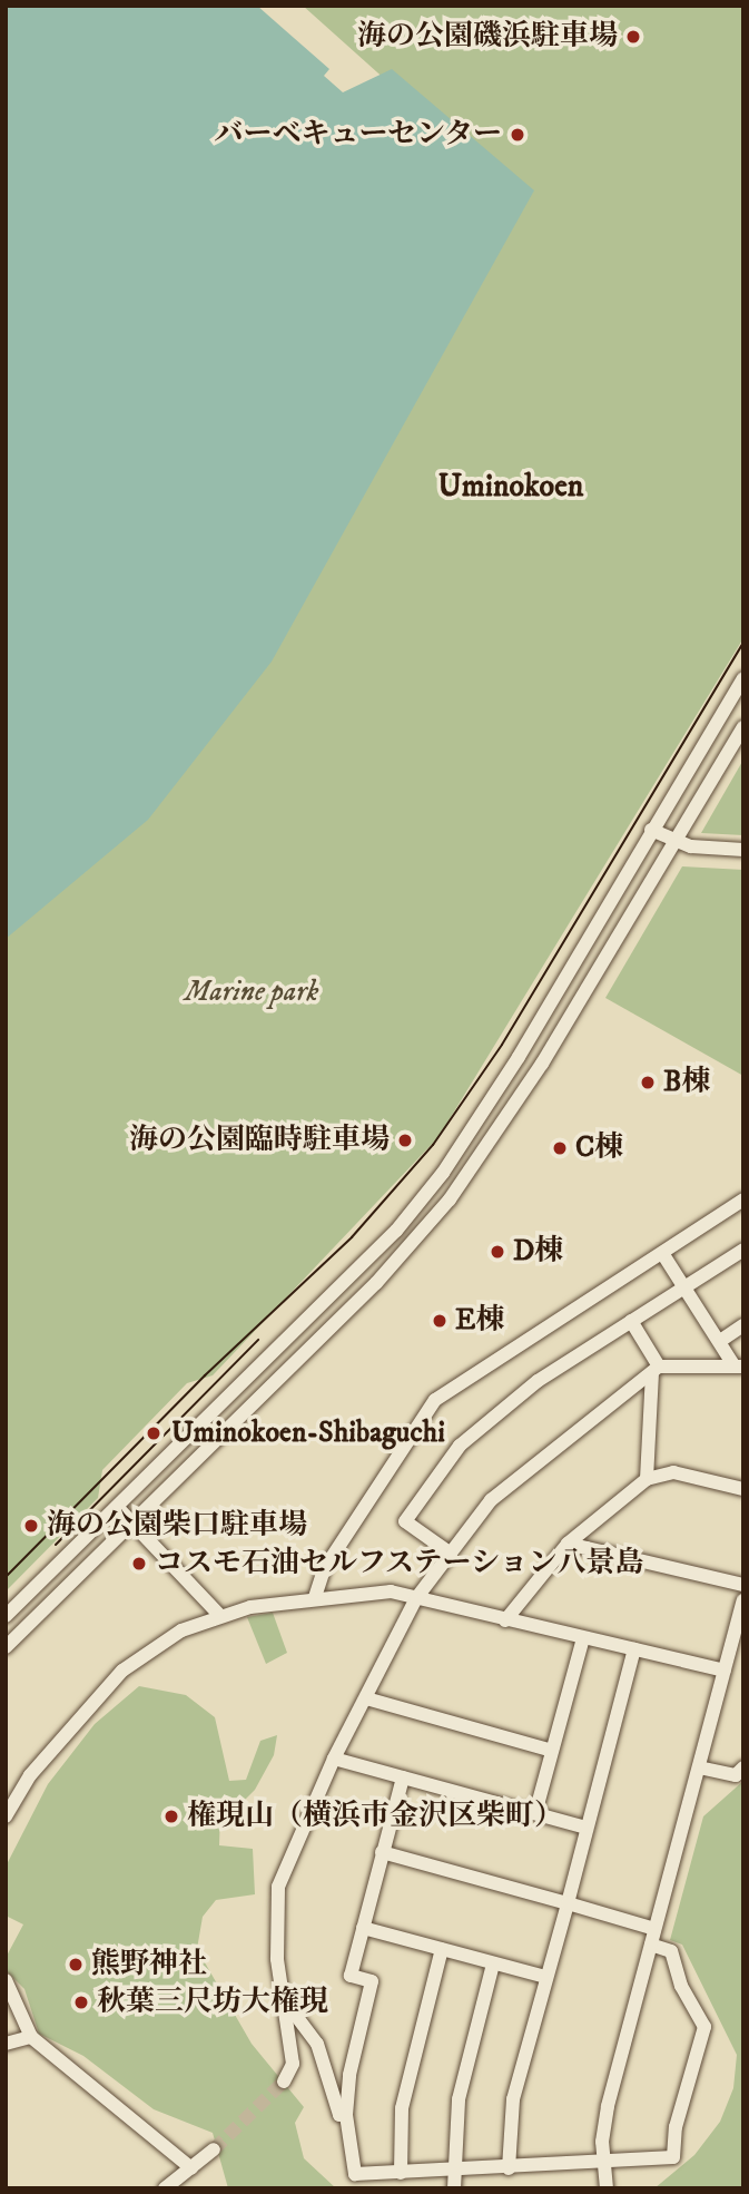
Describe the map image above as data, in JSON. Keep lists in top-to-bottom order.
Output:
{
  "districts": ["Uminokoen"],
  "parks": ["Marine park"],
  "places": [
    "海の公園磯浜駐車場",
    "バーベキューセンター",
    "B棟",
    "海の公園臨時駐車場",
    "C棟",
    "D棟",
    "E棟",
    "Uminokoen-Shibaguchi",
    "海の公園柴口駐車場",
    "コスモ石油セルフステーション八景島",
    "権現山（横浜市金沢区柴町）",
    "熊野神社",
    "秋葉三尺坊大権現"
  ]
}
